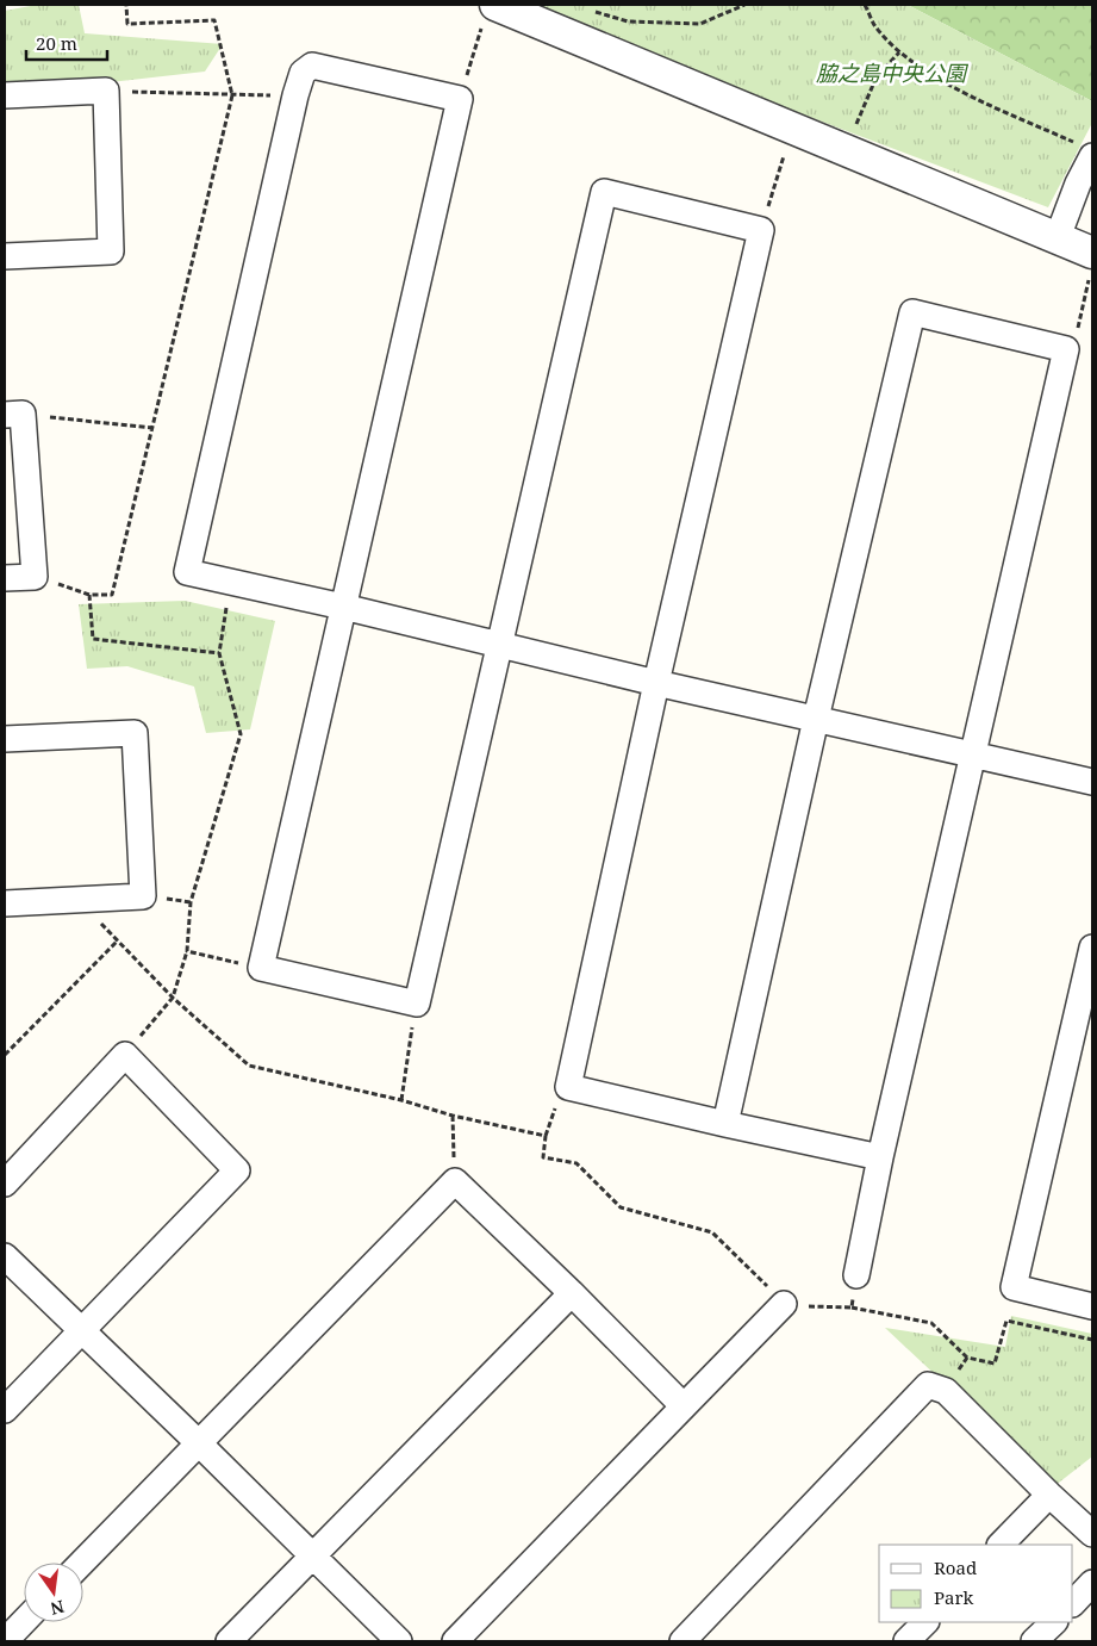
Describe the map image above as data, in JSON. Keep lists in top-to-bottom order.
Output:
{
  "parks": ["脇之島中央公園"],
  "legend": ["Road", "Park"],
  "scale_bar": "20 m",
  "north": "bottom"
}
